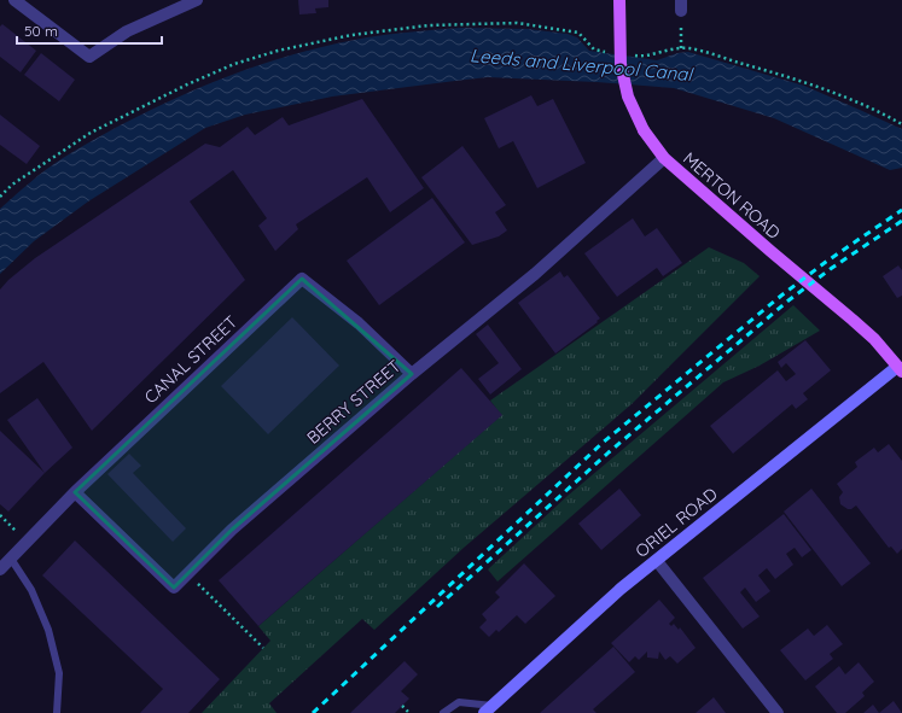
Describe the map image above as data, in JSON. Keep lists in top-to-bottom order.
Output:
{
  "streets": {
    "main road": ["MERTON ROAD", "ORIEL ROAD"],
    "street": ["CANAL STREET", "BERRY STREET"]
  },
  "crossings": [
    ["MERTON ROAD", "BERRY STREET"],
    ["MERTON ROAD", "ORIEL ROAD"],
    ["CANAL STREET", "BERRY STREET"]
  ],
  "water": ["Leeds and Liverpool Canal"],
  "scale_bar": "50 m"
}
